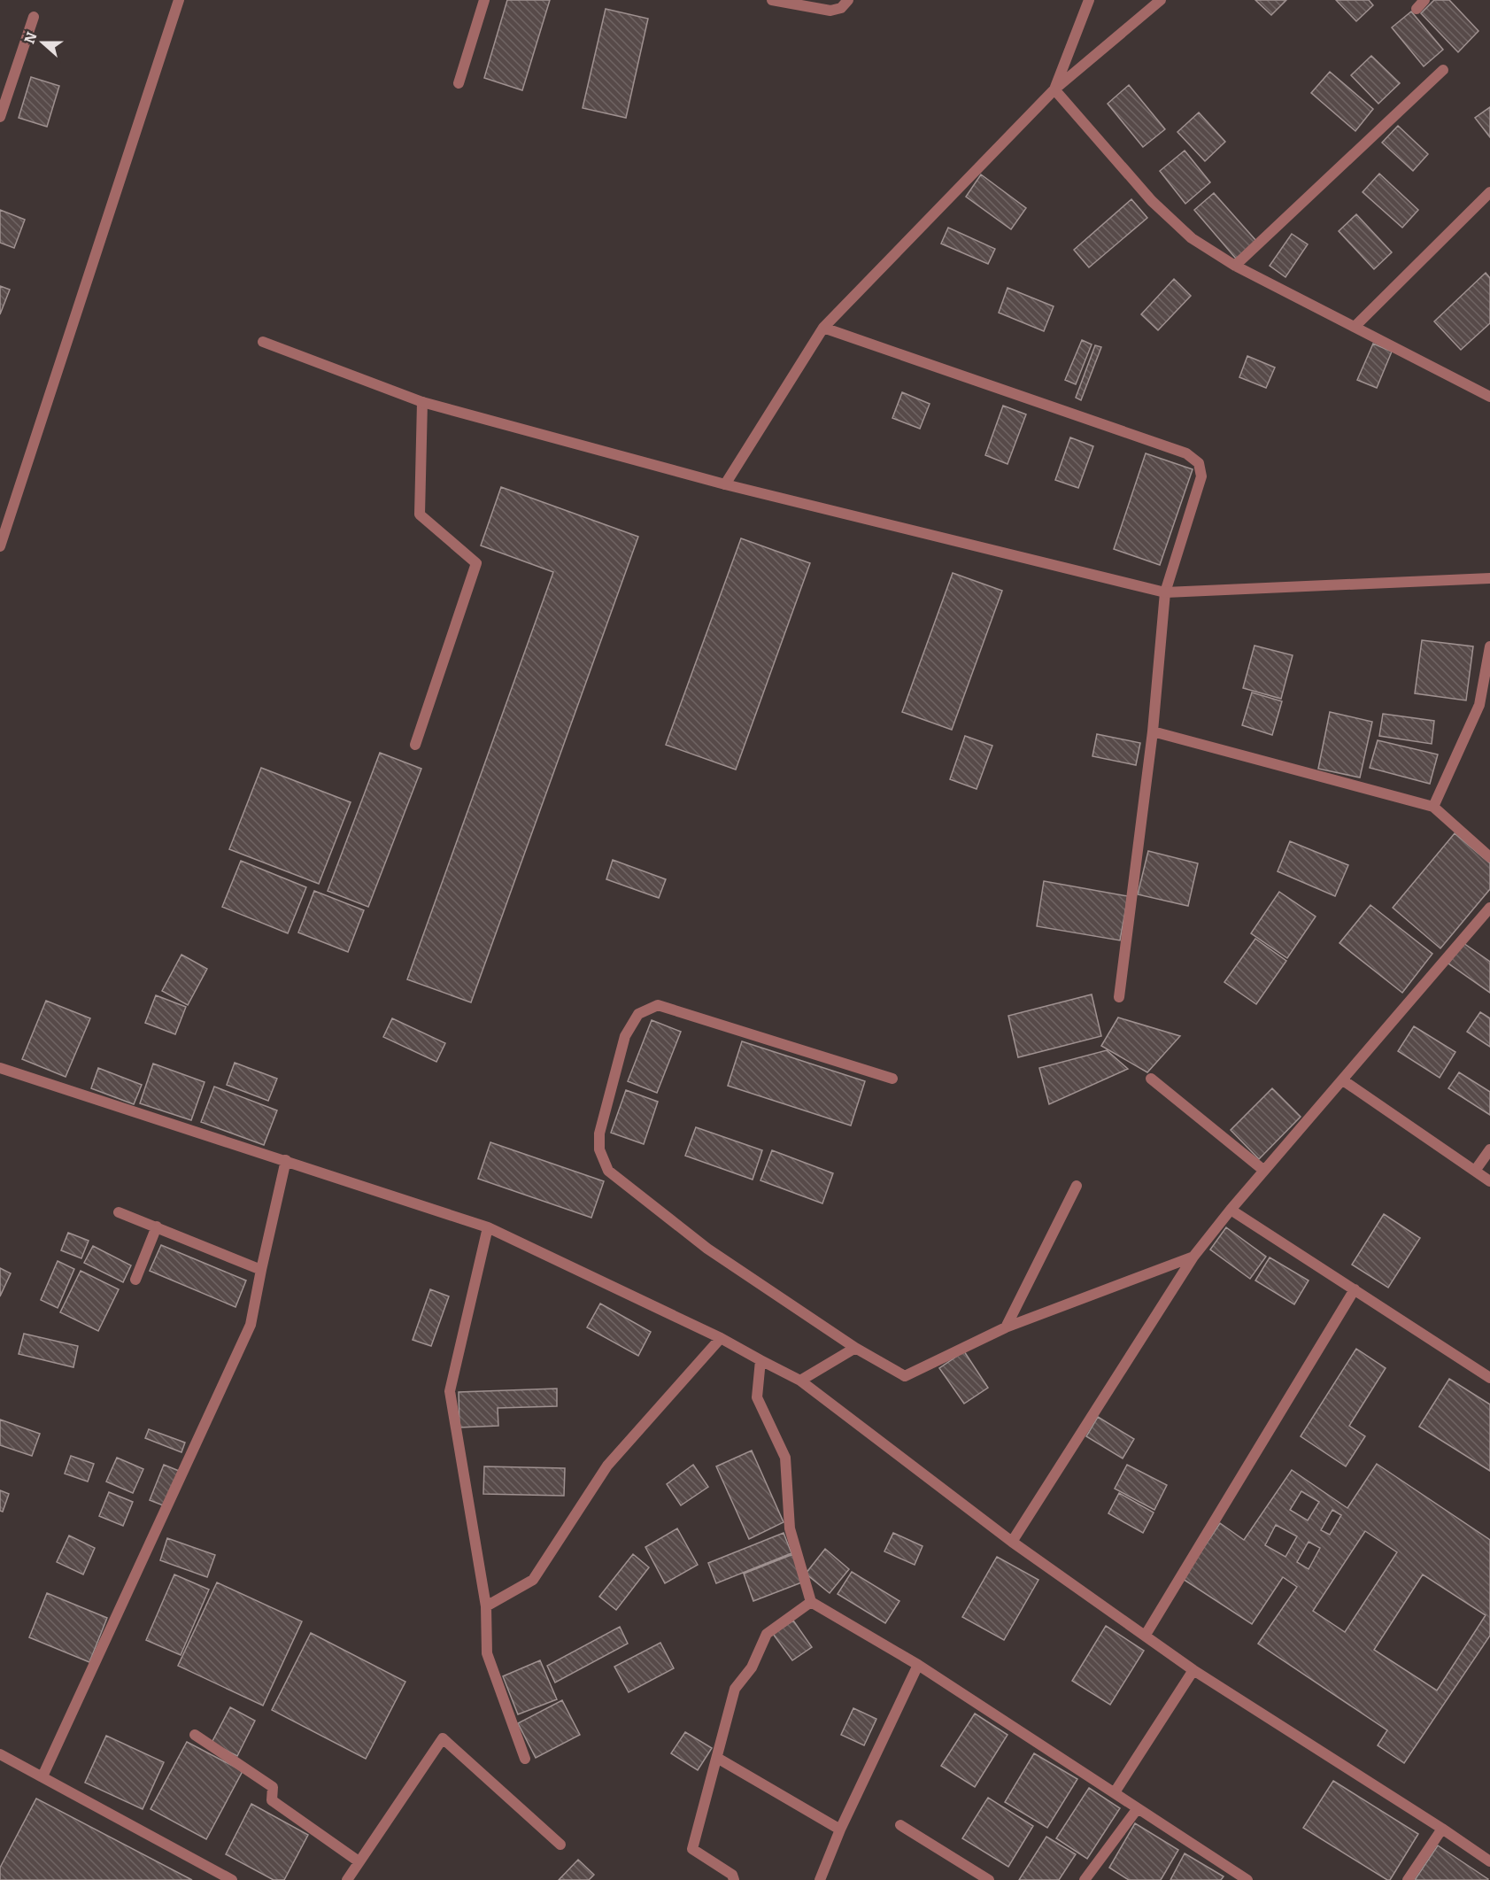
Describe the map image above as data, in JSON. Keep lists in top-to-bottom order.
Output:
{
  "north": "left"
}
